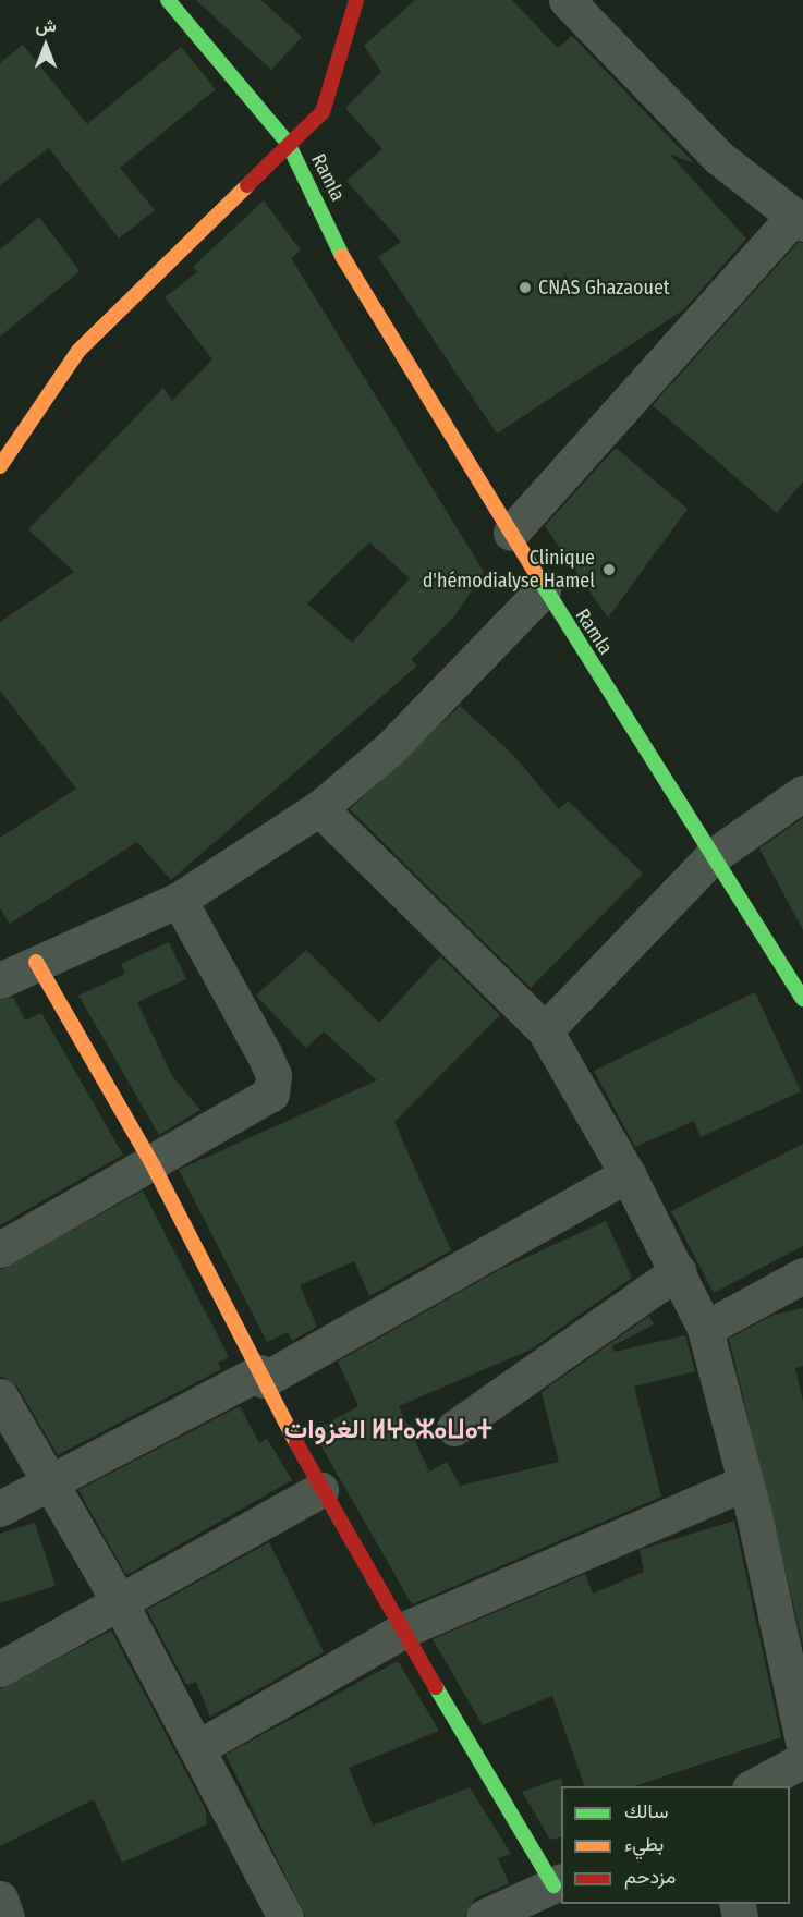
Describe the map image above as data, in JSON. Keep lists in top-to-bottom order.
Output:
{
  "streets": {
    "street": ["Ramla"]
  },
  "districts": ["الغزوات ⵍⵖⴰⵣⴰⵡⴰⵜ"],
  "places": ["CNAS Ghazaouet", "Clinique d'hémodialyse Hamel"],
  "legend": ["سالك", "بطيء", "مزدحم"],
  "north": "top"
}
